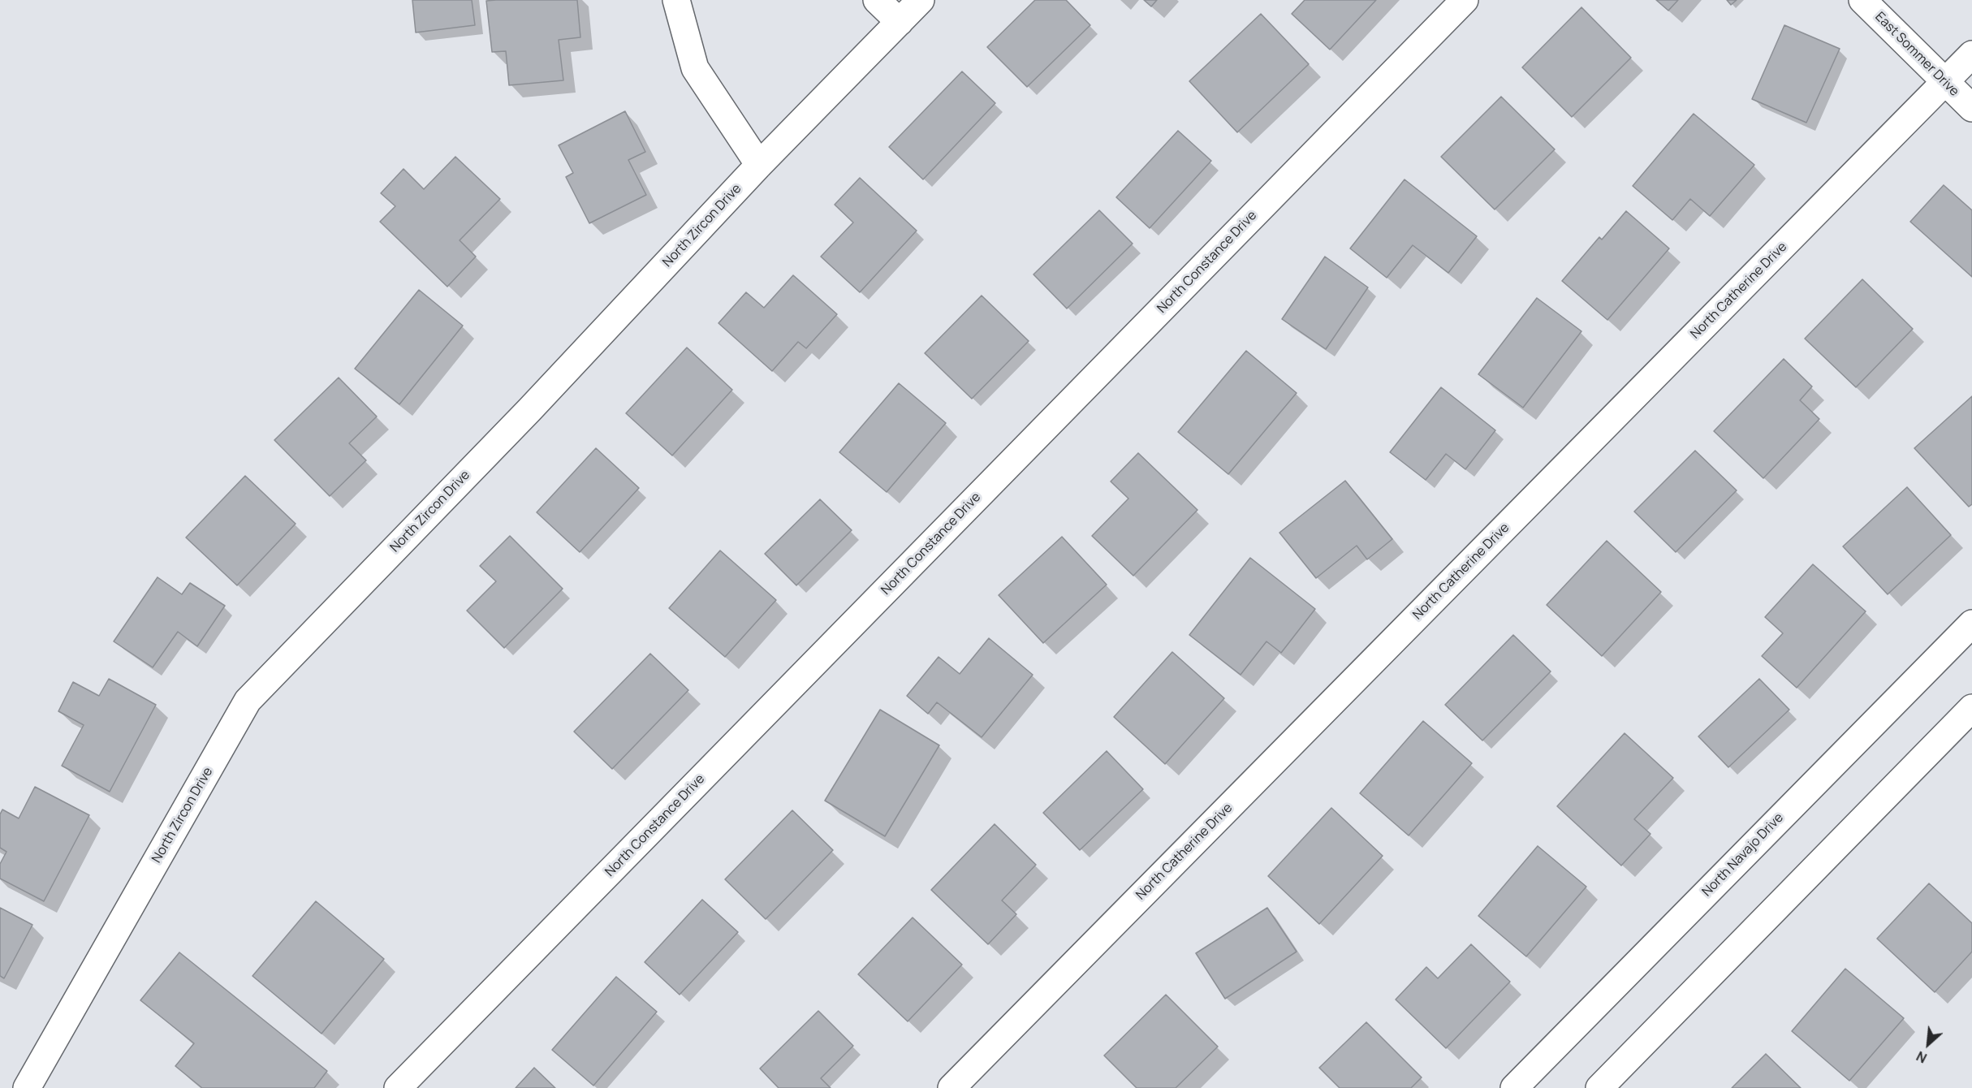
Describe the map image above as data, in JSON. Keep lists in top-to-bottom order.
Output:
{
  "streets": {
    "street": [
      "East Sommer Drive",
      "North Zircon Drive",
      "North Constance Drive",
      "North Catherine Drive",
      "North Navajo Drive"
    ]
  },
  "crossings": [
    ["East Sommer Drive", "North Catherine Drive"]
  ],
  "north": "bottom left"
}
